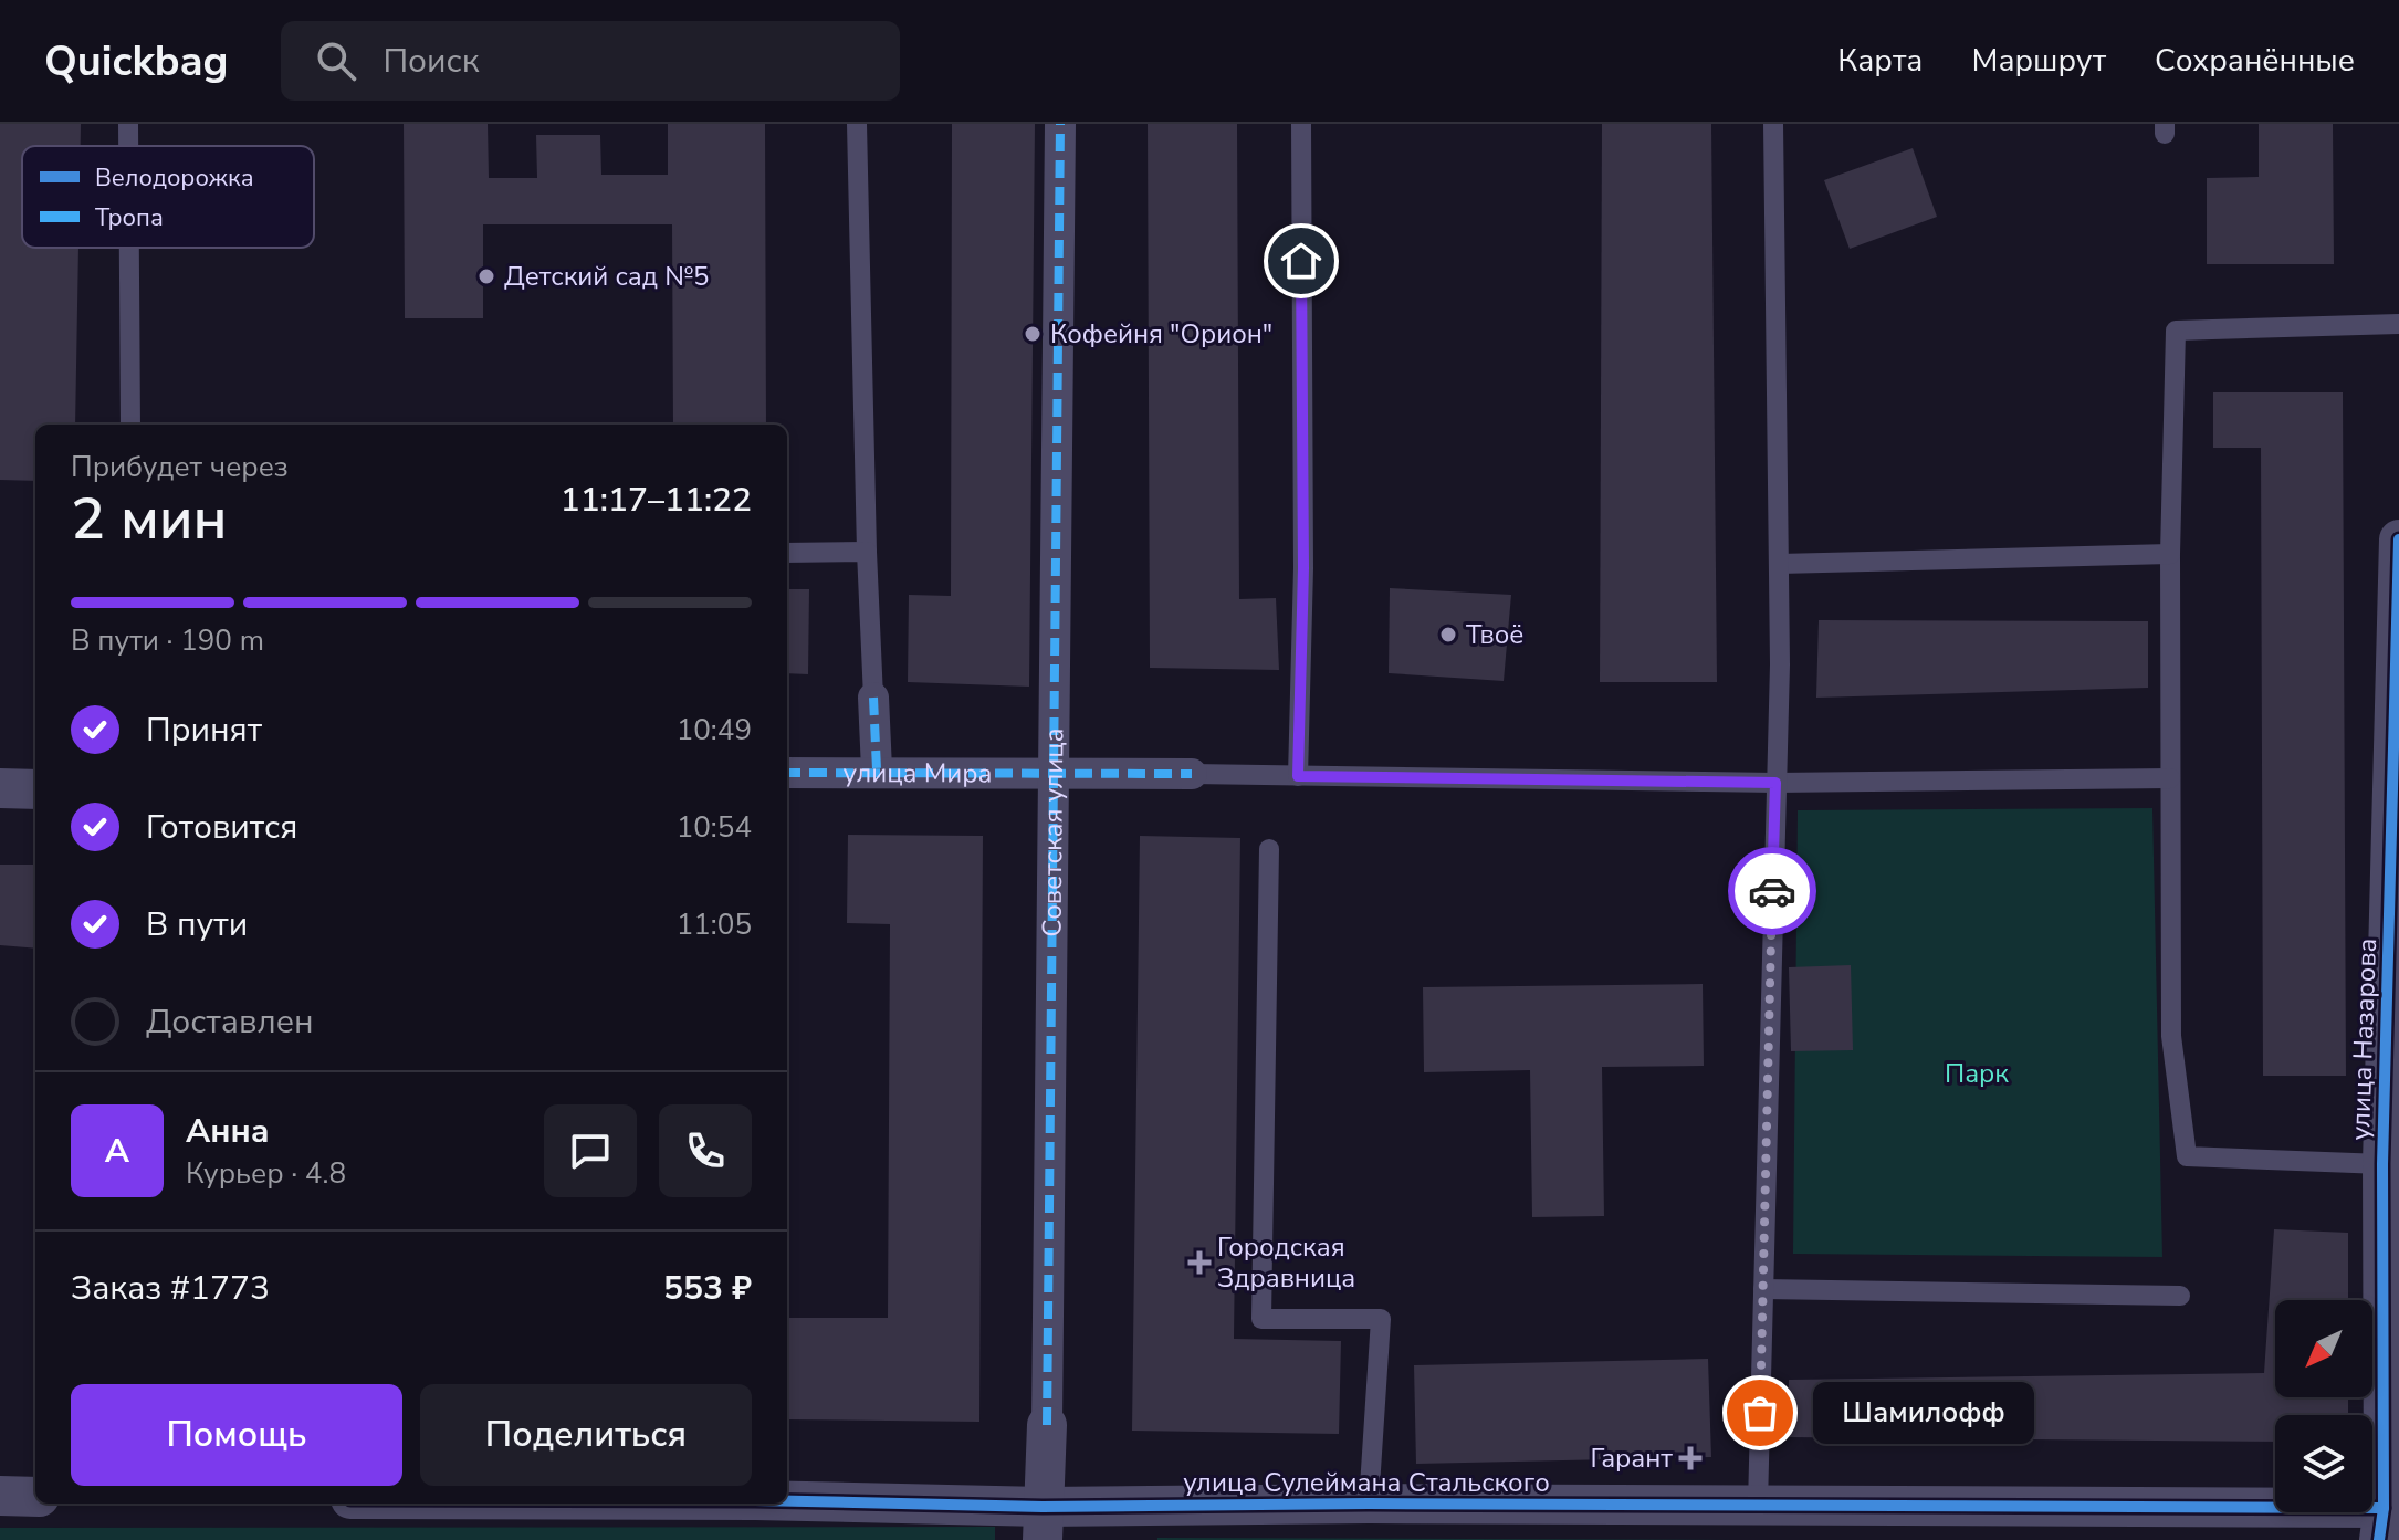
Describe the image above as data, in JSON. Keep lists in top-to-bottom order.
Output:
{
  "streets": {
    "street": [
      "улица Мира",
      "Советская улица",
      "улица Назарова",
      "улица Сулеймана Стальского"
    ]
  },
  "crossings": [
    ["улица Мира", "Советская улица"],
    ["Советская улица", "улица Сулеймана Стальского"],
    ["улица Назарова", "улица Сулеймана Стальского"]
  ],
  "parks": ["Парк"],
  "places": {
    "other": [
      "Детский сад №5",
      "Кофейня \"Орион\"",
      "Твоё",
      "Шамилофф"
    ],
    "health": ["Городская Здравница", "Гарант"]
  },
  "legend": ["Велодорожка", "Тропа"],
  "north": "bottom left",
  "page": {
    "header": "Quickbag",
    "search": "Поиск",
    "nav": ["Карта", "Маршрут", "Сохранённые"],
    "heading": ["2 мин", "Прибудет через", "11:17–11:22"],
    "panel": [
      "Анна",
      "Курьер · 4.8",
      "Заказ #1773",
      "553 ₽"
    ],
    "bar": "В пути · 190 m",
    "list": [
      ["Принят", "10:49"],
      ["Готовится", "10:54"],
      ["В пути", "11:05"],
      "Доставлен"
    ],
    "round": "А",
    "buttons": ["Помощь", "Поделиться"],
    "bubble": "Шамилофф"
  }
}
